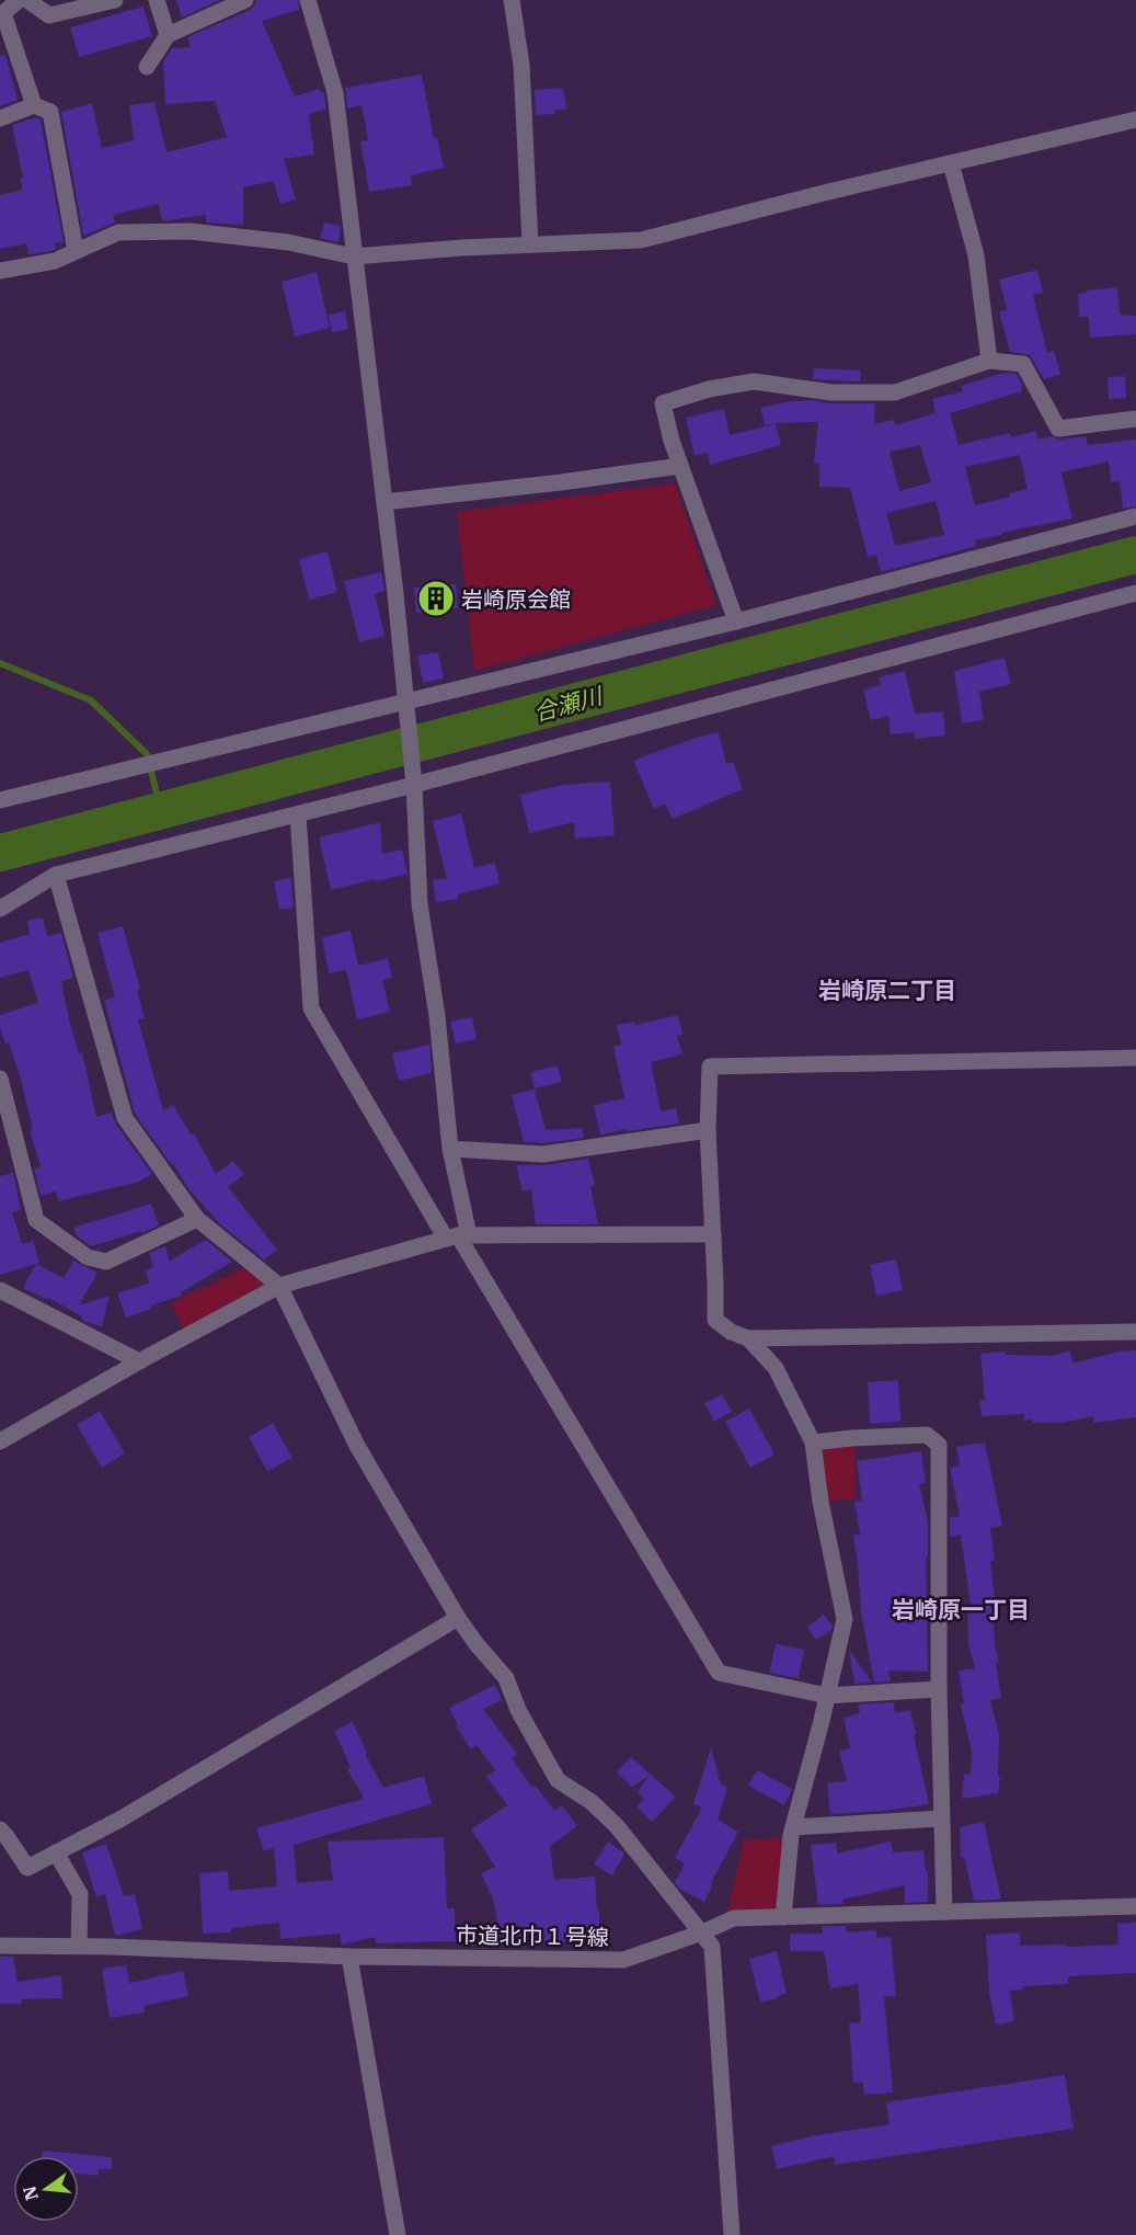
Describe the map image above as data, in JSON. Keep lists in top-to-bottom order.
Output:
{
  "streets": {
    "street": ["市道北巾１号線"]
  },
  "districts": ["岩崎原二丁目", "岩崎原一丁目"],
  "water": ["合瀬川"],
  "places": {
    "building": ["岩崎原会館"]
  },
  "north": "left"
}
